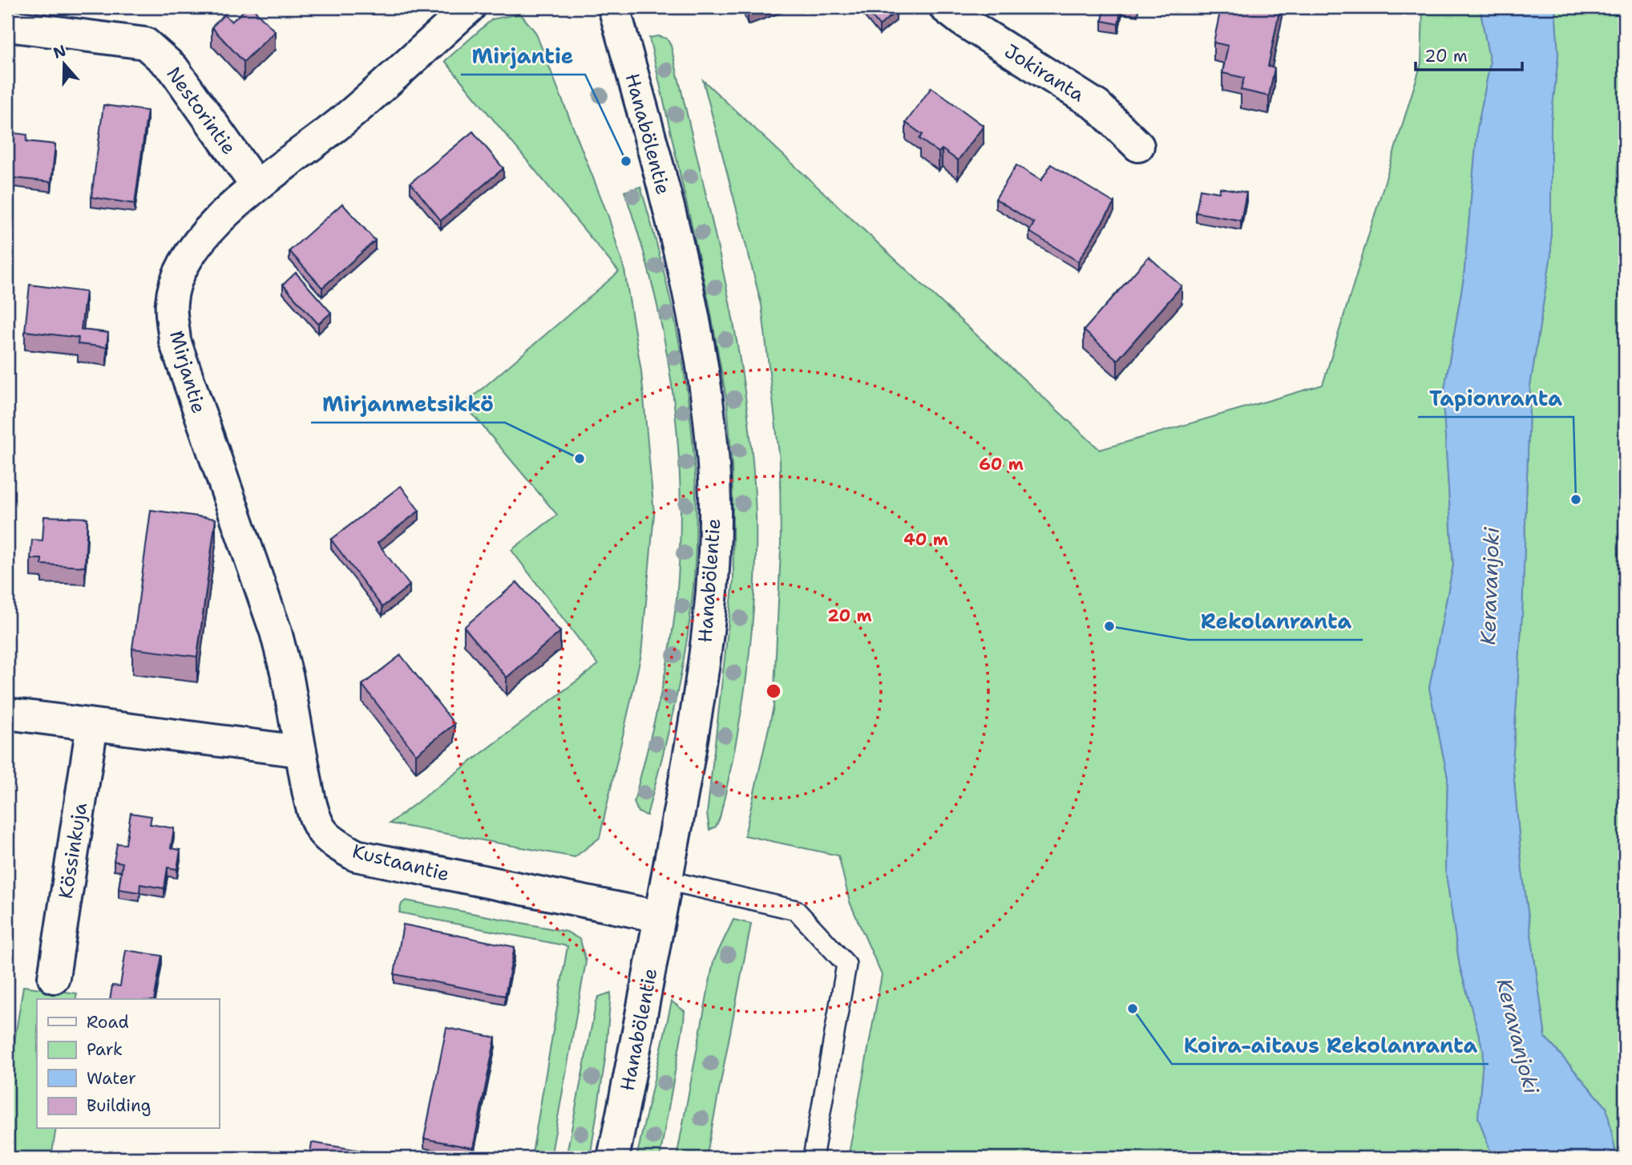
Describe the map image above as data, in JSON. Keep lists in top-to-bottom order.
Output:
{
  "streets": {
    "street": [
      "Jokiranta",
      "Nestorintie",
      "Hanabölentie",
      "Mirjantie",
      "Kössinkuja",
      "Kustaantie"
    ]
  },
  "crossings": [
    ["Nestorintie", "Mirjantie"],
    ["Hanabölentie", "Kustaantie"],
    ["Mirjantie", "Kustaantie"]
  ],
  "water": ["Keravanjoki"],
  "places": [
    "Mirjantie",
    "Mirjanmetsikkö",
    "Tapionranta",
    "Rekolanranta",
    "Koira-aitaus Rekolanranta"
  ],
  "legend": [
    "Road",
    "Park",
    "Water",
    "Building"
  ],
  "scale_bar": "20 m",
  "north": "top",
  "rings": ["60 m", "40 m", "20 m"]
}
